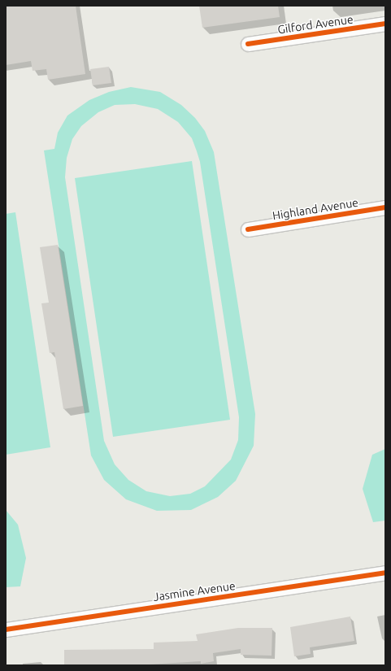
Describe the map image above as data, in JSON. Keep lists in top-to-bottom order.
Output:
{
  "streets": {
    "street": ["Gilford Avenue", "Highland Avenue", "Jasmine Avenue"]
  }
}
